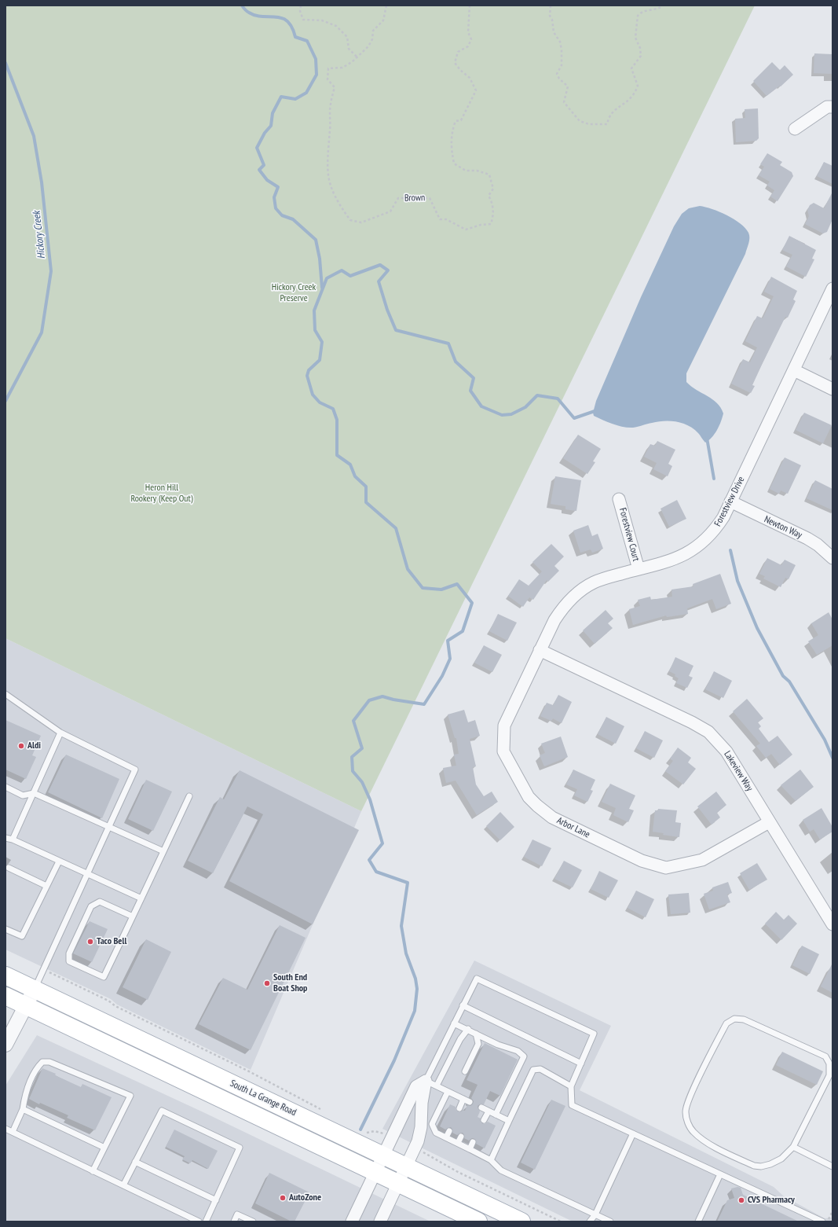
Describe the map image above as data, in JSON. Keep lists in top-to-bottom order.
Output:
{
  "streets": {
    "main road": ["South La Grange Road"],
    "street": [
      "Forestview Drive",
      "Newton Way",
      "Forestview Court",
      "Lakeview Way",
      "Arbor Lane"
    ],
    "path": ["Brown"]
  },
  "crossings": [
    ["Forestview Drive", "Newton Way"],
    ["Forestview Drive", "Forestview Court"],
    ["Forestview Drive", "Lakeview Way"],
    ["Forestview Drive", "Arbor Lane"],
    ["Lakeview Way", "Arbor Lane"]
  ],
  "water": ["Hickory Creek"],
  "parks": ["Hickory Creek Preserve", "Heron Hill Rookery (Keep Out)"],
  "places": [
    "Aldi",
    "Taco Bell",
    "South End Boat Shop",
    "AutoZone",
    "CVS Pharmacy"
  ]
}
